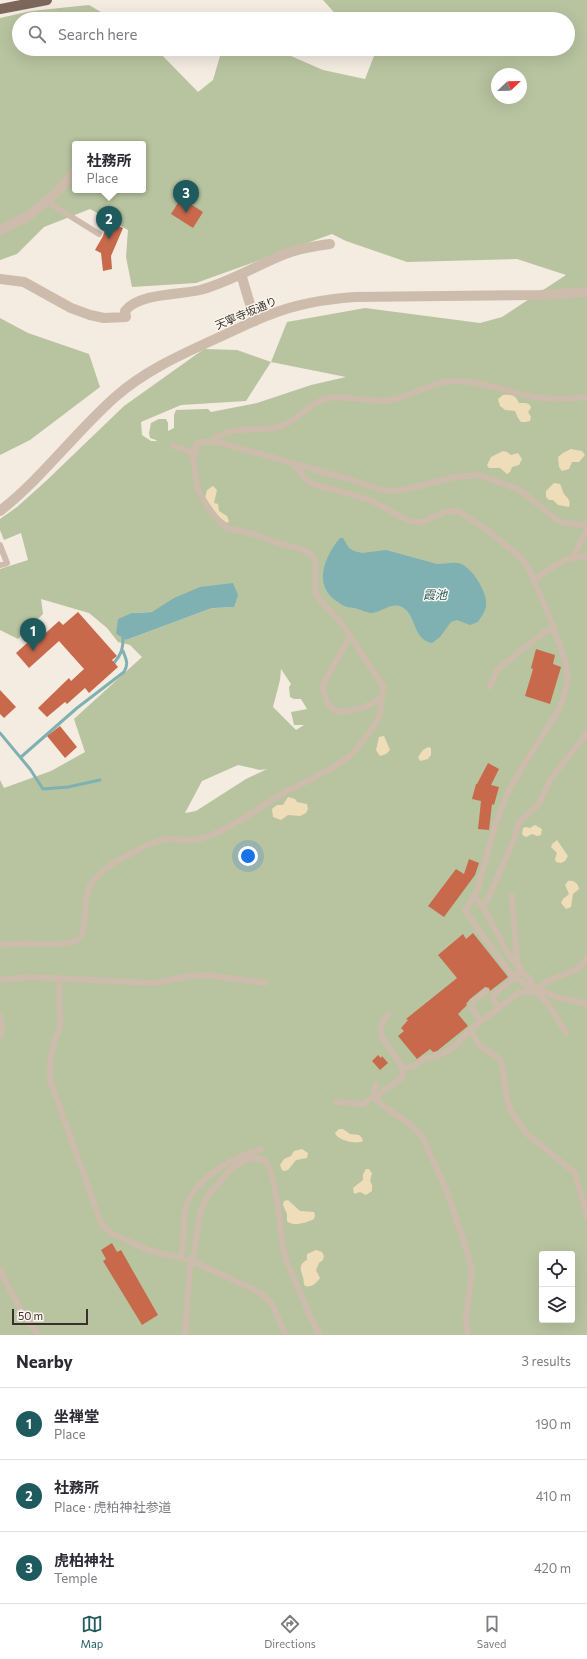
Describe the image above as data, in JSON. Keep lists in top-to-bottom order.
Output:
{
  "streets": {
    "street": ["天寧寺坂通り"]
  },
  "water": ["霞池"],
  "scale_bar": "50 m",
  "north": "top right",
  "page": {
    "search": "Search here",
    "popup": ["社務所", "Place"],
    "pins": ["3", "2", "1"],
    "scale": "50 m",
    "heading": ["Nearby", "3 results"],
    "list": [
      {
        "mark": "1",
        "name": "坐禅堂",
        "note": "Place",
        "value": "190 m"
      },
      {
        "mark": "2",
        "name": "社務所",
        "note": "Place · 虎柏神社参道",
        "value": "410 m"
      },
      {
        "mark": "3",
        "name": "虎柏神社",
        "note": "Temple",
        "value": "420 m"
      }
    ],
    "nav": ["Map", "Directions", "Saved"]
  }
}
